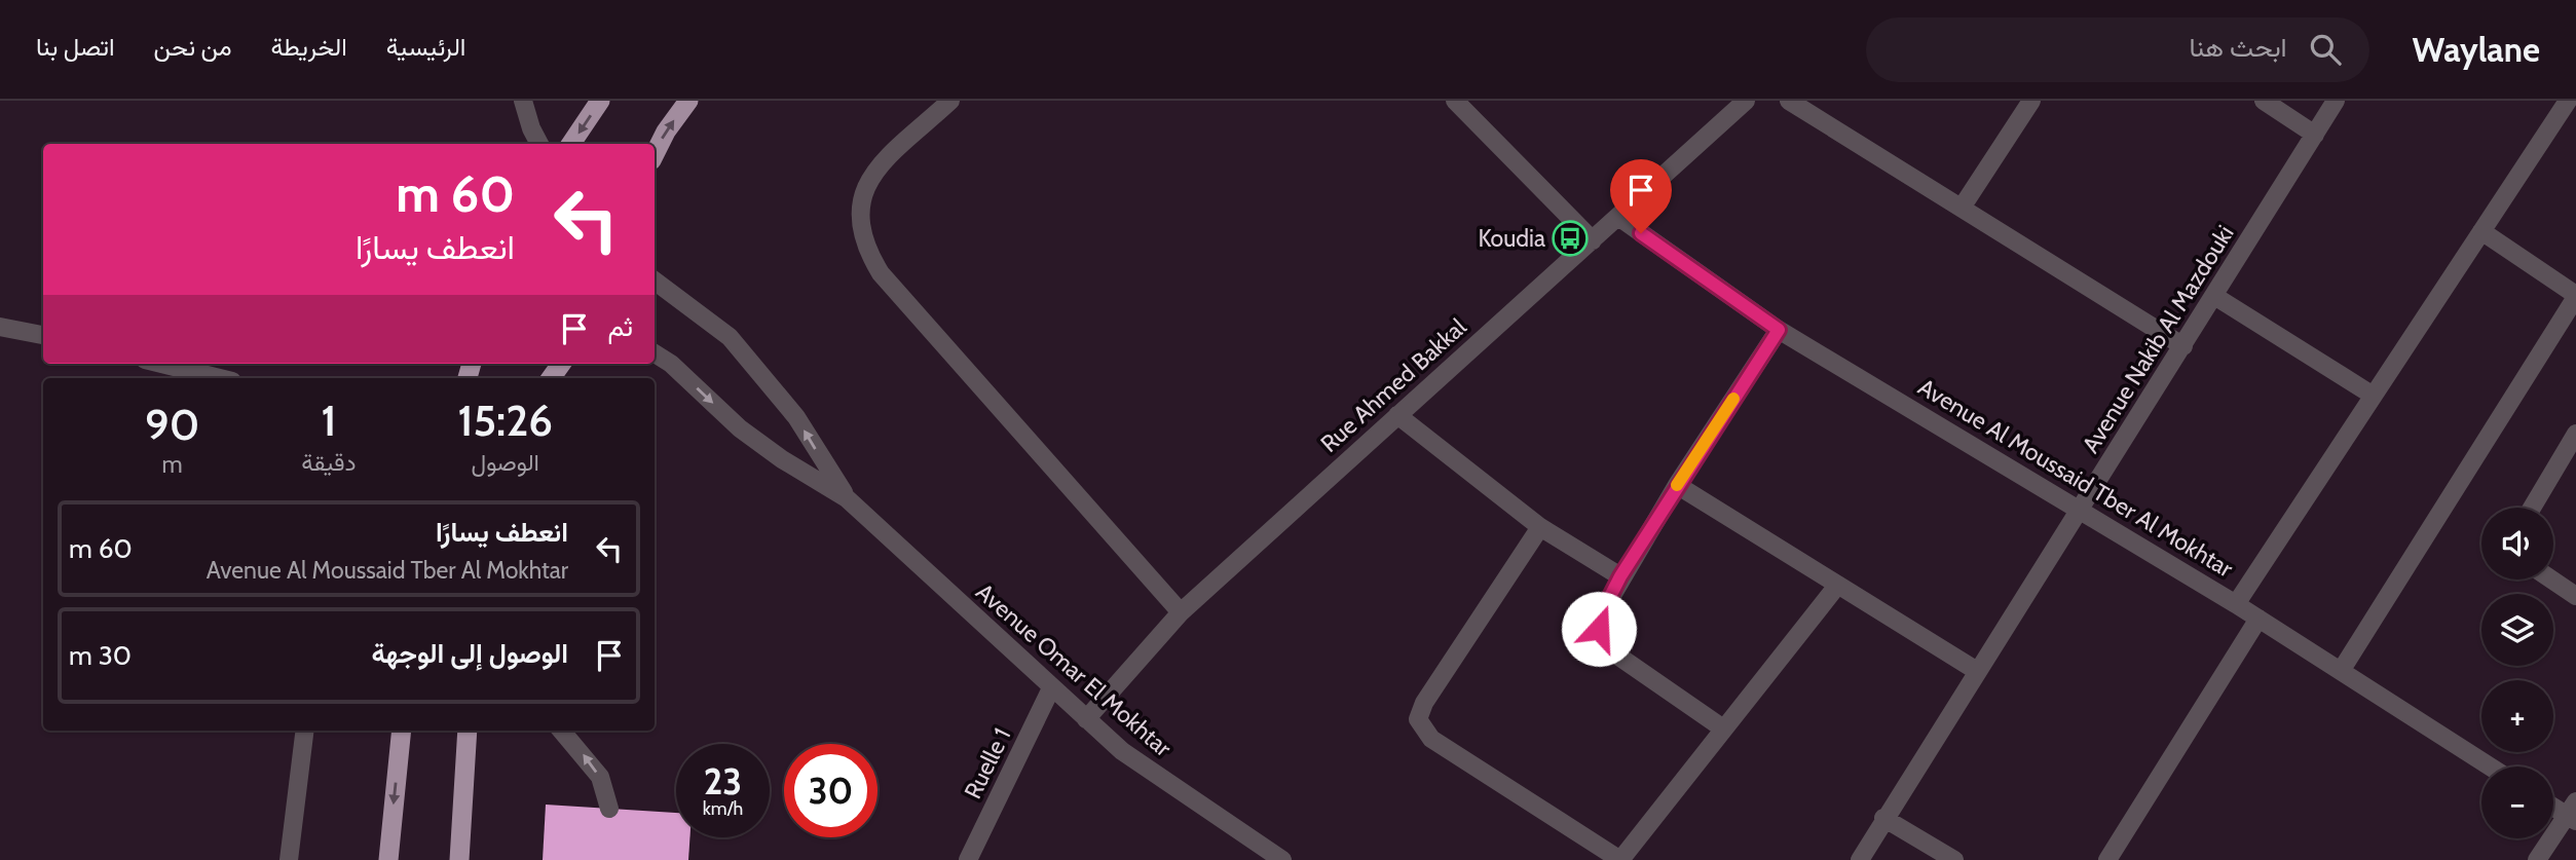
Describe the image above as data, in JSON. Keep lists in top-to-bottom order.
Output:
{
  "streets": {
    "street": [
      "Avenue Nakib Al Mazdouki",
      "Rue Ahmed Bakkal",
      "Avenue Al Moussaid Tber Al Mokhtar",
      "Avenue Omar El Mokhtar",
      "Ruelle 1"
    ]
  },
  "crossings": [
    ["Avenue Nakib Al Mazdouki", "Avenue Al Moussaid Tber Al Mokhtar"],
    ["Rue Ahmed Bakkal", "Avenue Al Moussaid Tber Al Mokhtar"],
    ["Rue Ahmed Bakkal", "Avenue Omar El Mokhtar"],
    ["Avenue Omar El Mokhtar", "Ruelle 1"]
  ],
  "places": {
    "bus stop": ["Koudia"]
  },
  "page": {
    "header": "Waylane",
    "search": "ابحث هنا",
    "nav": [
      "الرئيسية",
      "الخريطة",
      "من نحن",
      "اتصل بنا"
    ],
    "turn": ["60 m", "انعطف يسارًا"],
    "then": "ثم",
    "eta": [
      "15:26",
      "الوصول",
      "1",
      "دقيقة",
      "90",
      "m"
    ],
    "list": [
      {
        "name": "انعطف يسارًا",
        "note": "Avenue Al Moussaid Tber Al Mokhtar",
        "value": "60 m"
      },
      {
        "name": "الوصول إلى الوجهة",
        "value": "30 m"
      }
    ],
    "map_buttons": ["+", "−"],
    "speed": "23 km/h",
    "limit": "30"
  }
}
